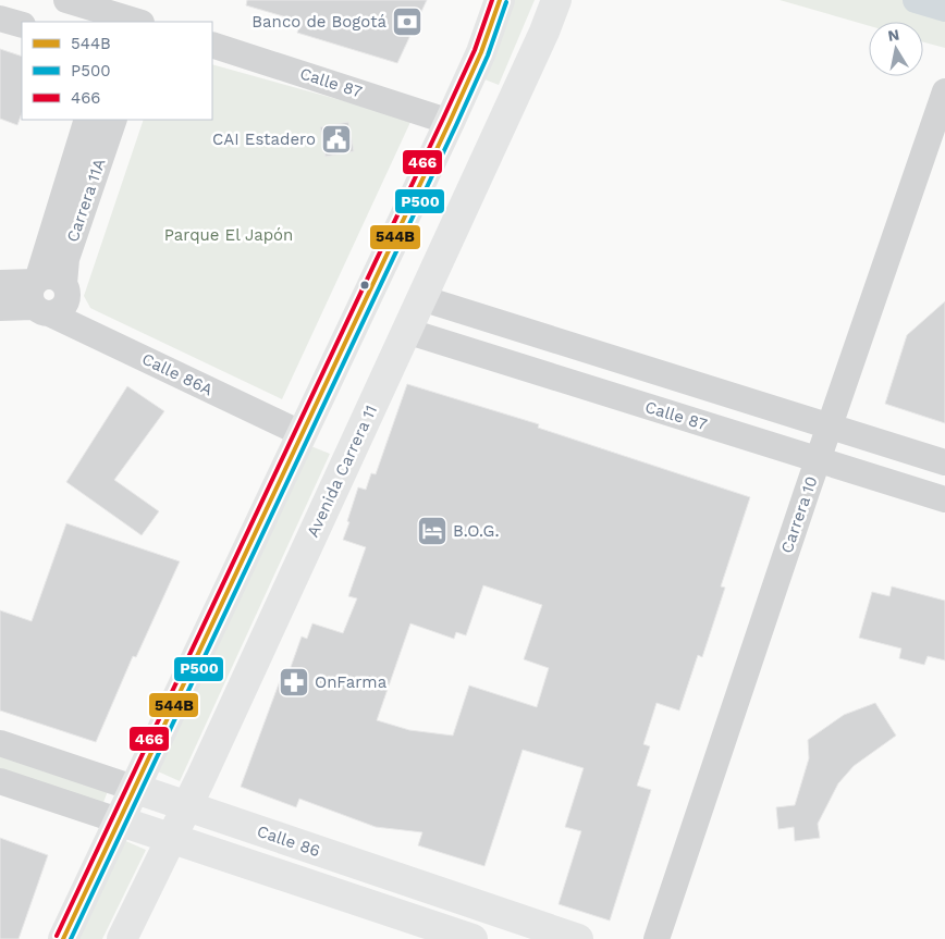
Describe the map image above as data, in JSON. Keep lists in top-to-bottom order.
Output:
{
  "streets": {
    "main road": ["Avenida Carrera 11", "Calle 86"],
    "street": [
      "Calle 87",
      "Carrera 11A",
      "Calle 86A",
      "Carrera 10"
    ]
  },
  "crossings": [
    ["Calle 87", "Avenida Carrera 11"],
    ["Calle 87", "Carrera 10"],
    ["Carrera 11A", "Calle 86A"],
    ["Avenida Carrera 11", "Calle 86"]
  ],
  "parks": ["Parque El Japón"],
  "places": {
    "bank": ["Banco de Bogotá"],
    "public building": ["CAI Estadero"],
    "hotel": ["B.O.G."],
    "pharmacy": ["OnFarma"]
  },
  "lines": ["transit line 544B", "transit line 466", "transit line P500"],
  "legend": ["544B", "P500", "466"],
  "north": "top"
}
